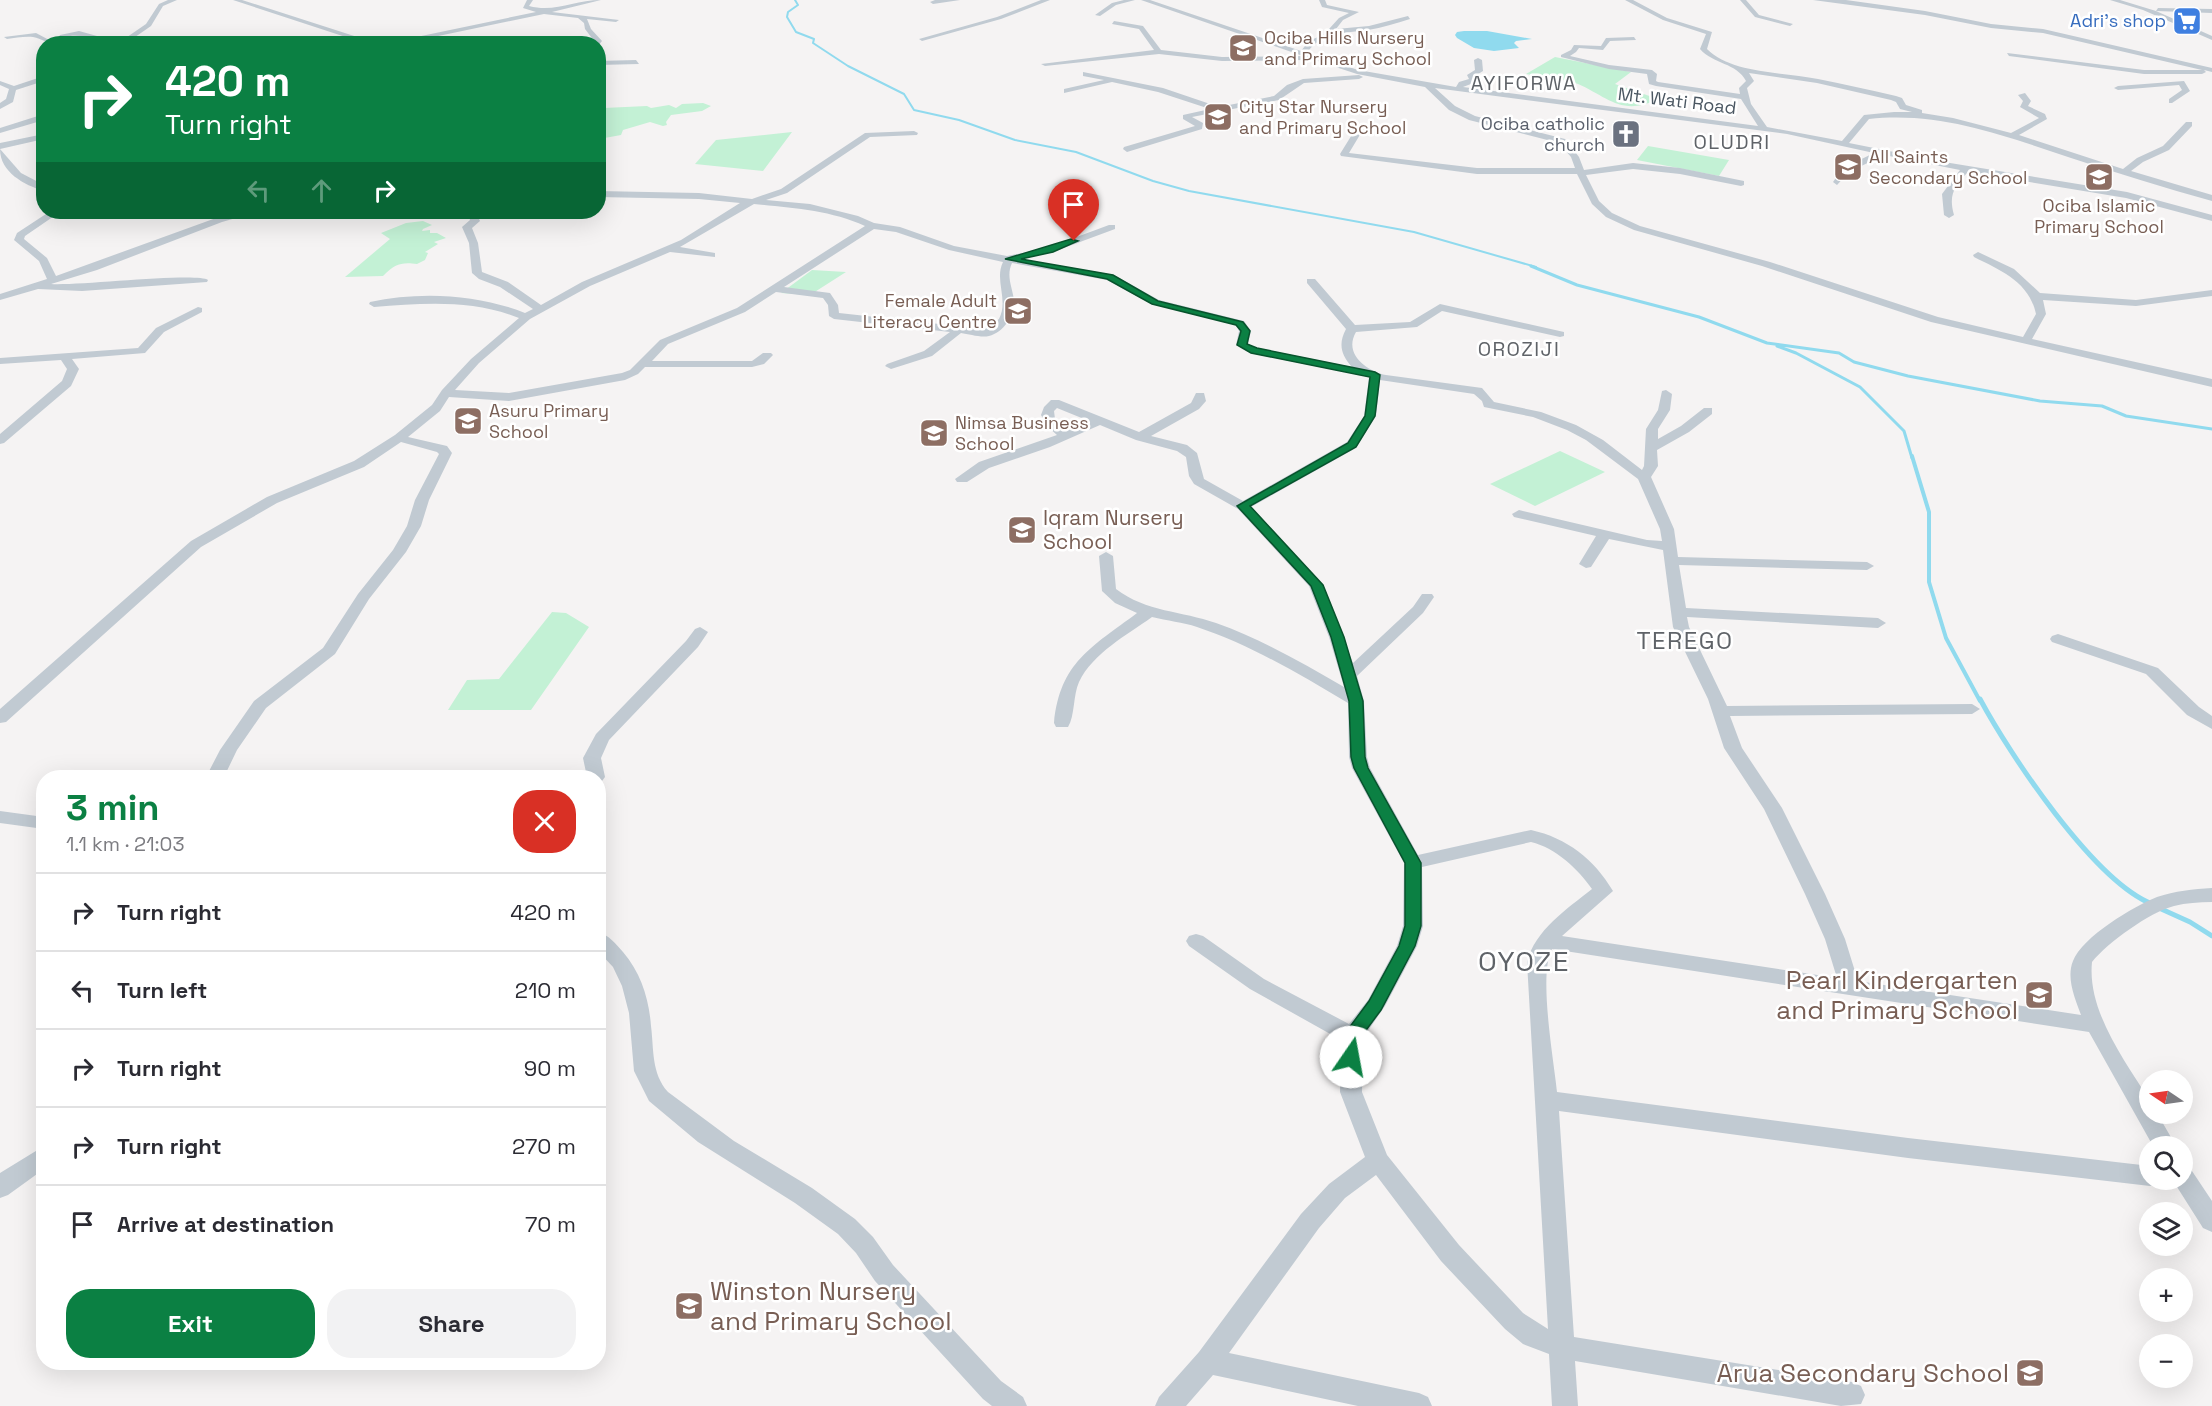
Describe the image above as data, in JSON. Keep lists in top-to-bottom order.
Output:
{
  "streets": {
    "street": ["Mt. Wati Road"]
  },
  "districts": [
    "AYIFORWA",
    "OLUDRI",
    "OROZIJI",
    "TEREGO",
    "OYOZE"
  ],
  "places": {
    "supermarket": ["Adri's shop"],
    "school or university": [
      "Ociba Hills Nursery and Primary School",
      "City Star Nursery and Primary School",
      "All Saints Secondary School",
      "Ociba Islamic Primary School",
      "Female Adult Literacy Centre",
      "Asuru Primary School",
      "Nimsa Business School",
      "Iqram Nursery School",
      "Pearl Kindergarten and Primary School",
      "Winston Nursery and Primary School",
      "Arua Secondary School"
    ],
    "church": ["Ociba catholic church"]
  },
  "north": "left",
  "page": {
    "turn": ["420 m", "Turn right"],
    "heading": ["3 min", "1.1 km · 21:03"],
    "list": [
      {
        "name": "Turn right",
        "value": "420 m"
      },
      {
        "name": "Turn left",
        "value": "210 m"
      },
      {
        "name": "Turn right",
        "value": "90 m"
      },
      {
        "name": "Turn right",
        "value": "270 m"
      },
      {
        "name": "Arrive at destination",
        "value": "70 m"
      }
    ],
    "map_buttons": ["+", "−"],
    "buttons": ["Exit", "Share"]
  }
}
